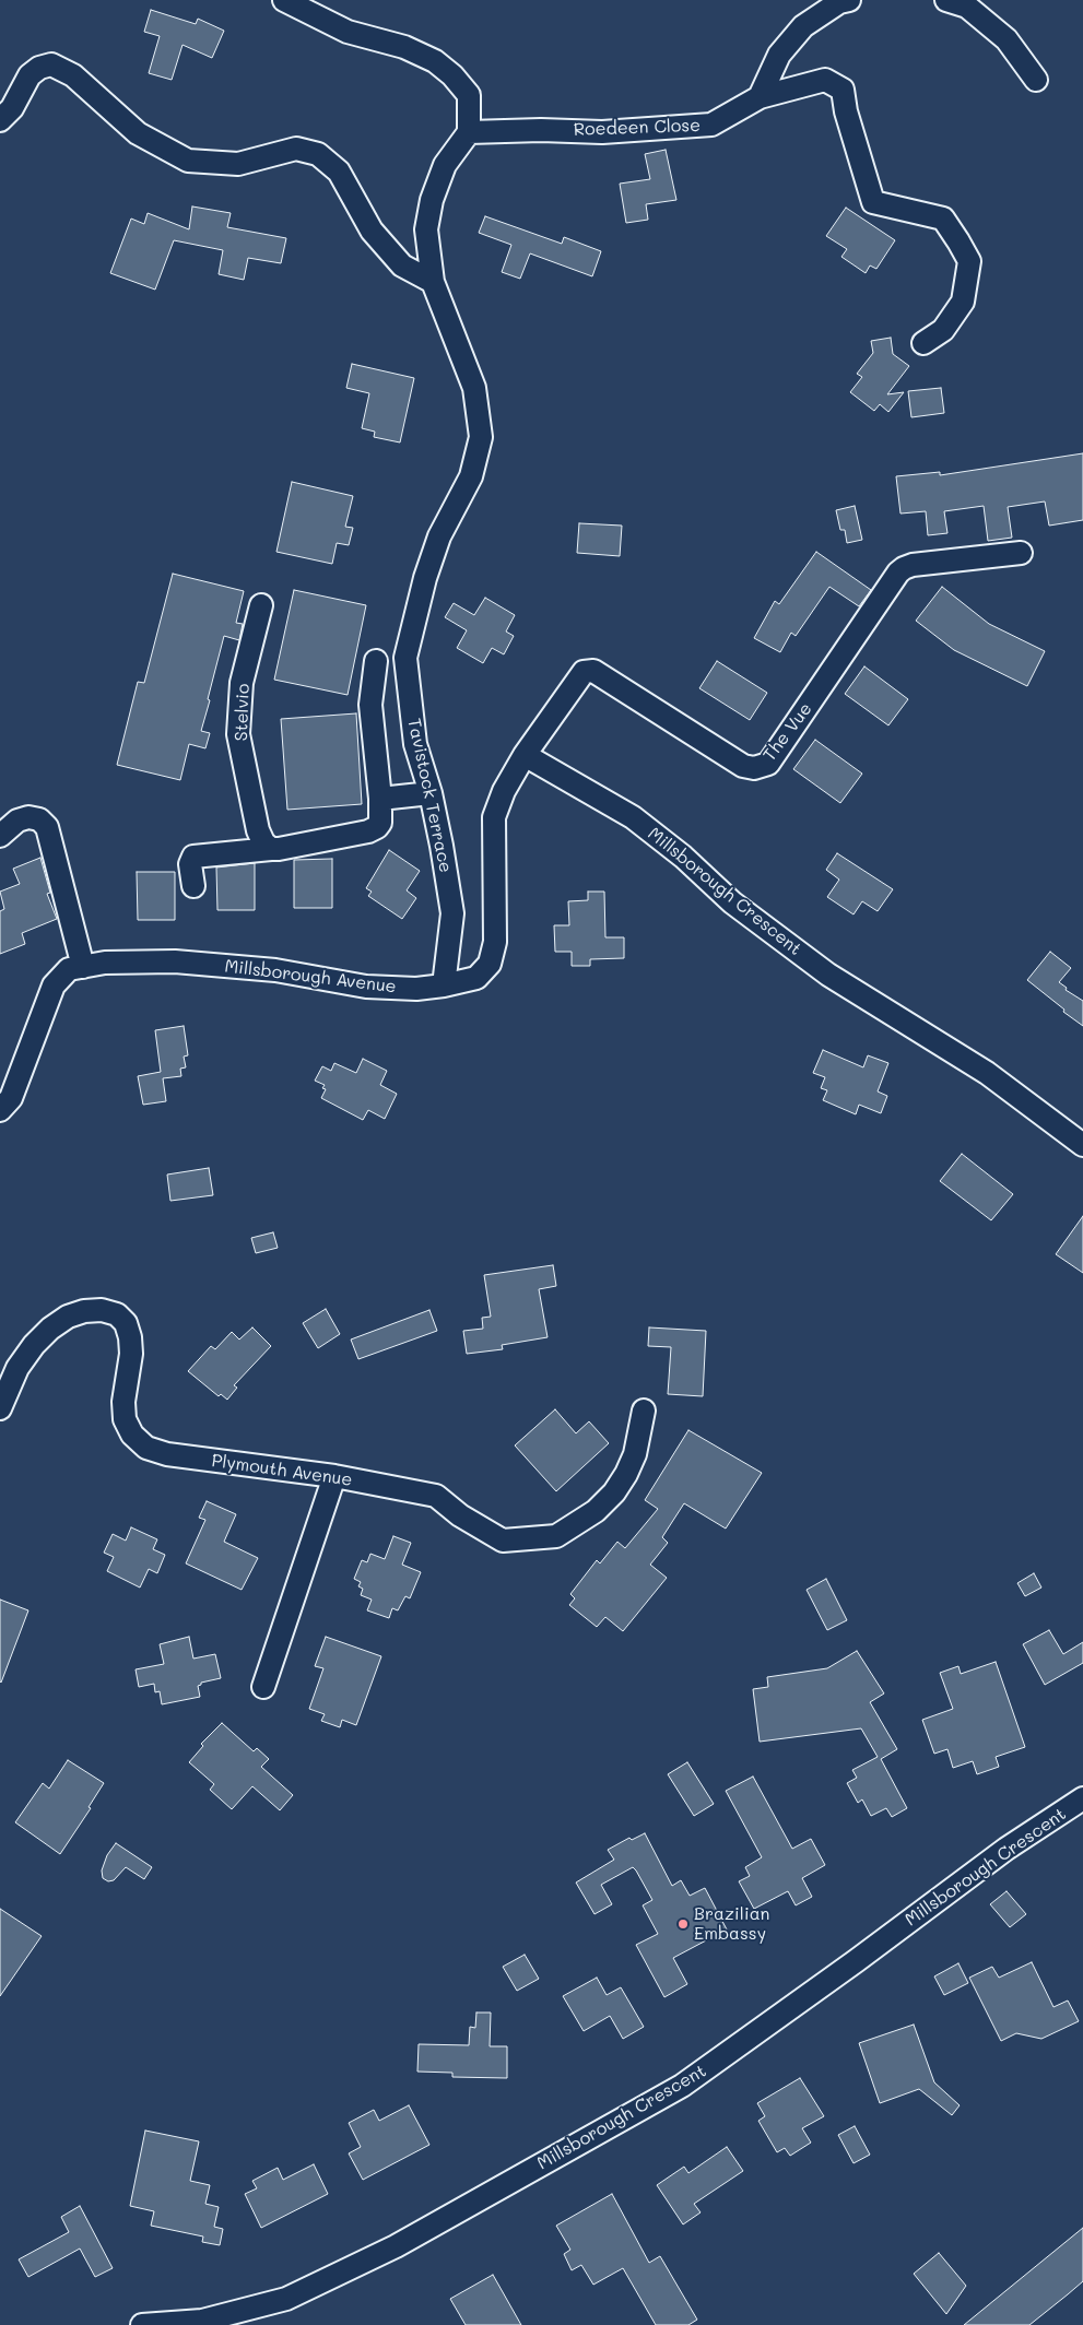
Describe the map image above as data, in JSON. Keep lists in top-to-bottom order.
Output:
{
  "streets": {
    "street": [
      "Roedeen Close",
      "Stelvio",
      "The Vue",
      "Tavistock Terrace",
      "Millsborough Crescent",
      "Millsborough Avenue",
      "Plymouth Avenue"
    ]
  },
  "crossings": [
    ["Roedeen Close", "Tavistock Terrace"],
    ["The Vue", "Millsborough Crescent"],
    ["The Vue", "Millsborough Avenue"],
    ["Tavistock Terrace", "Millsborough Avenue"],
    ["Millsborough Crescent", "Millsborough Avenue"]
  ],
  "places": ["Brazilian Embassy"]
}
